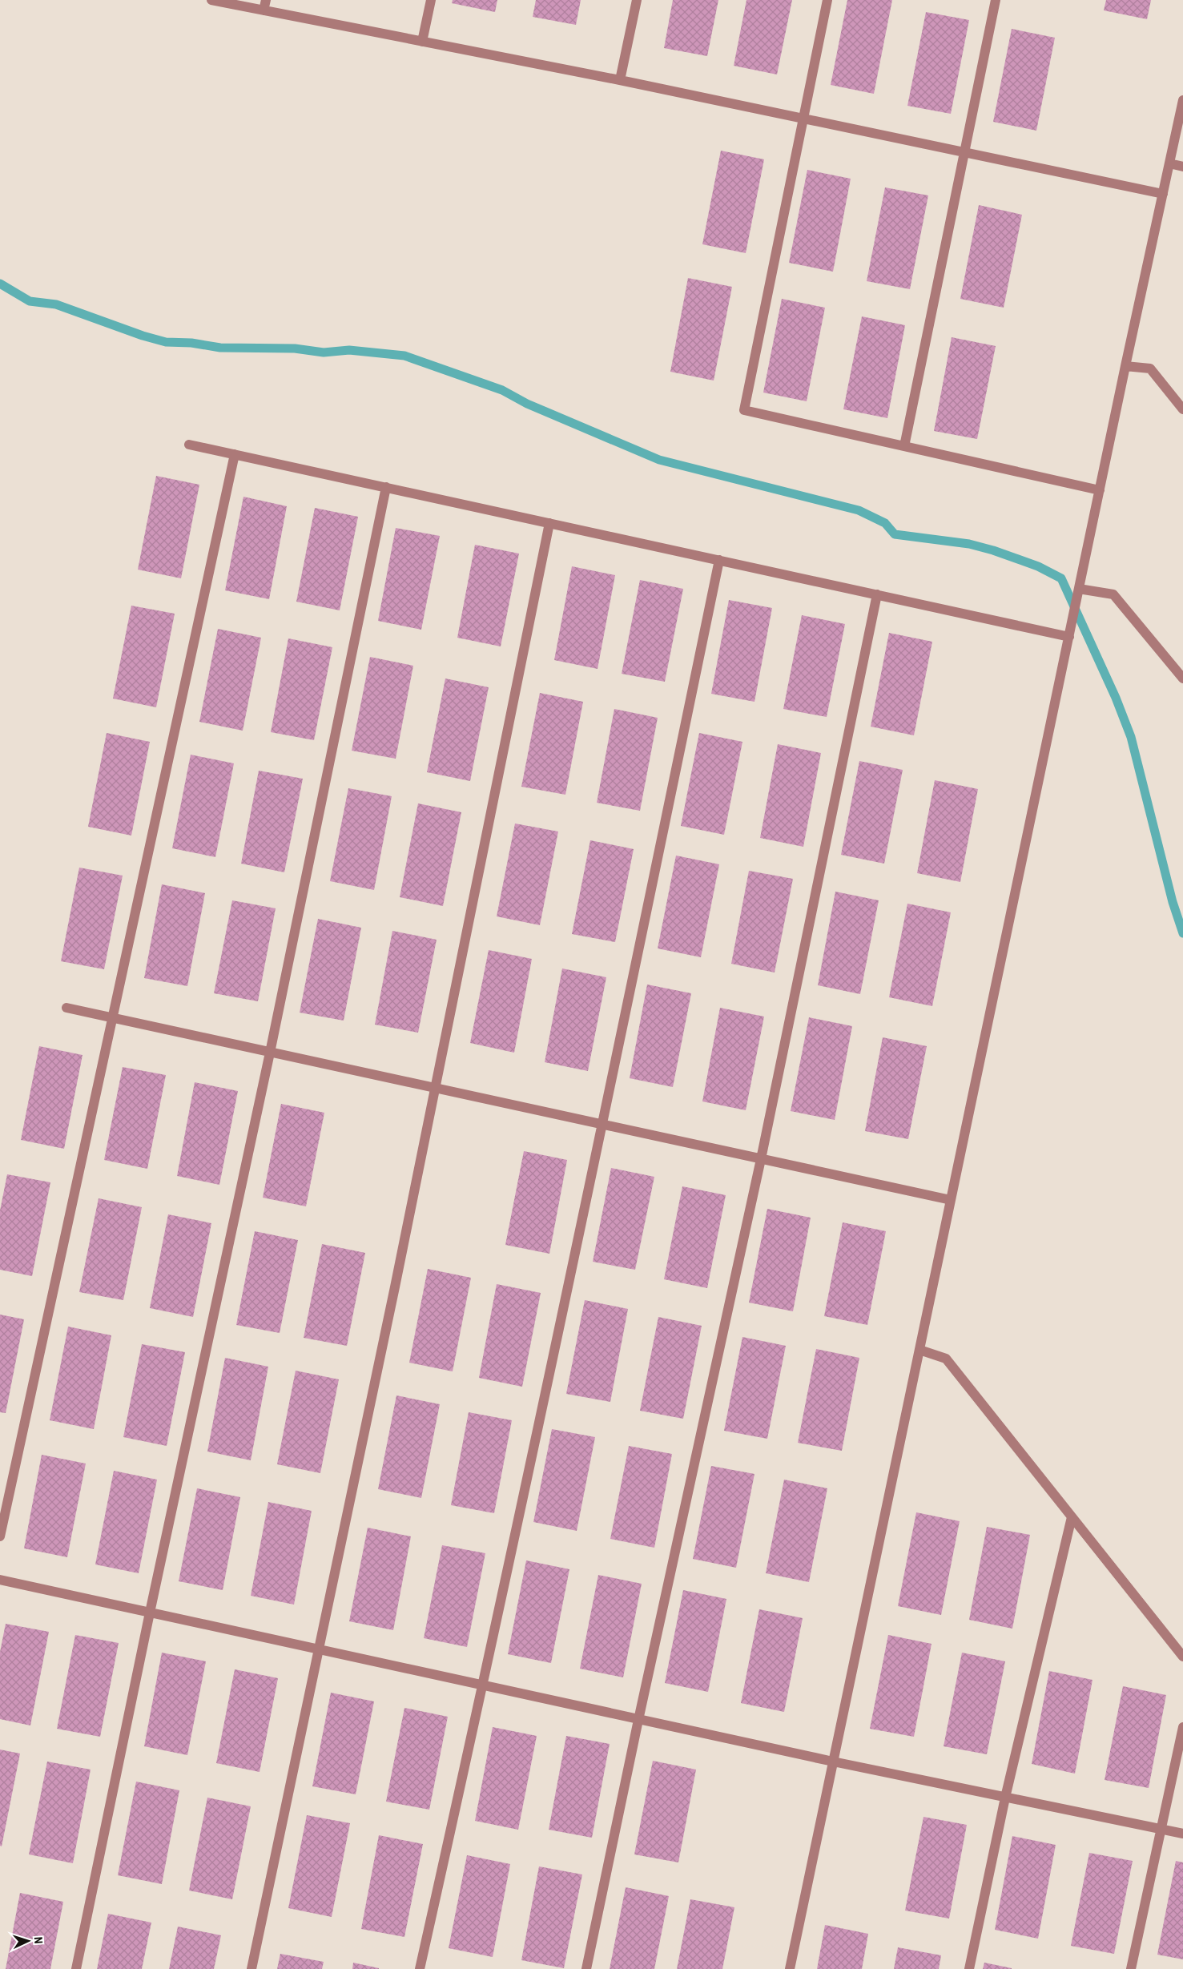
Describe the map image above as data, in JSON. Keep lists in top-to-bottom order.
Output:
{
  "north": "right"
}
